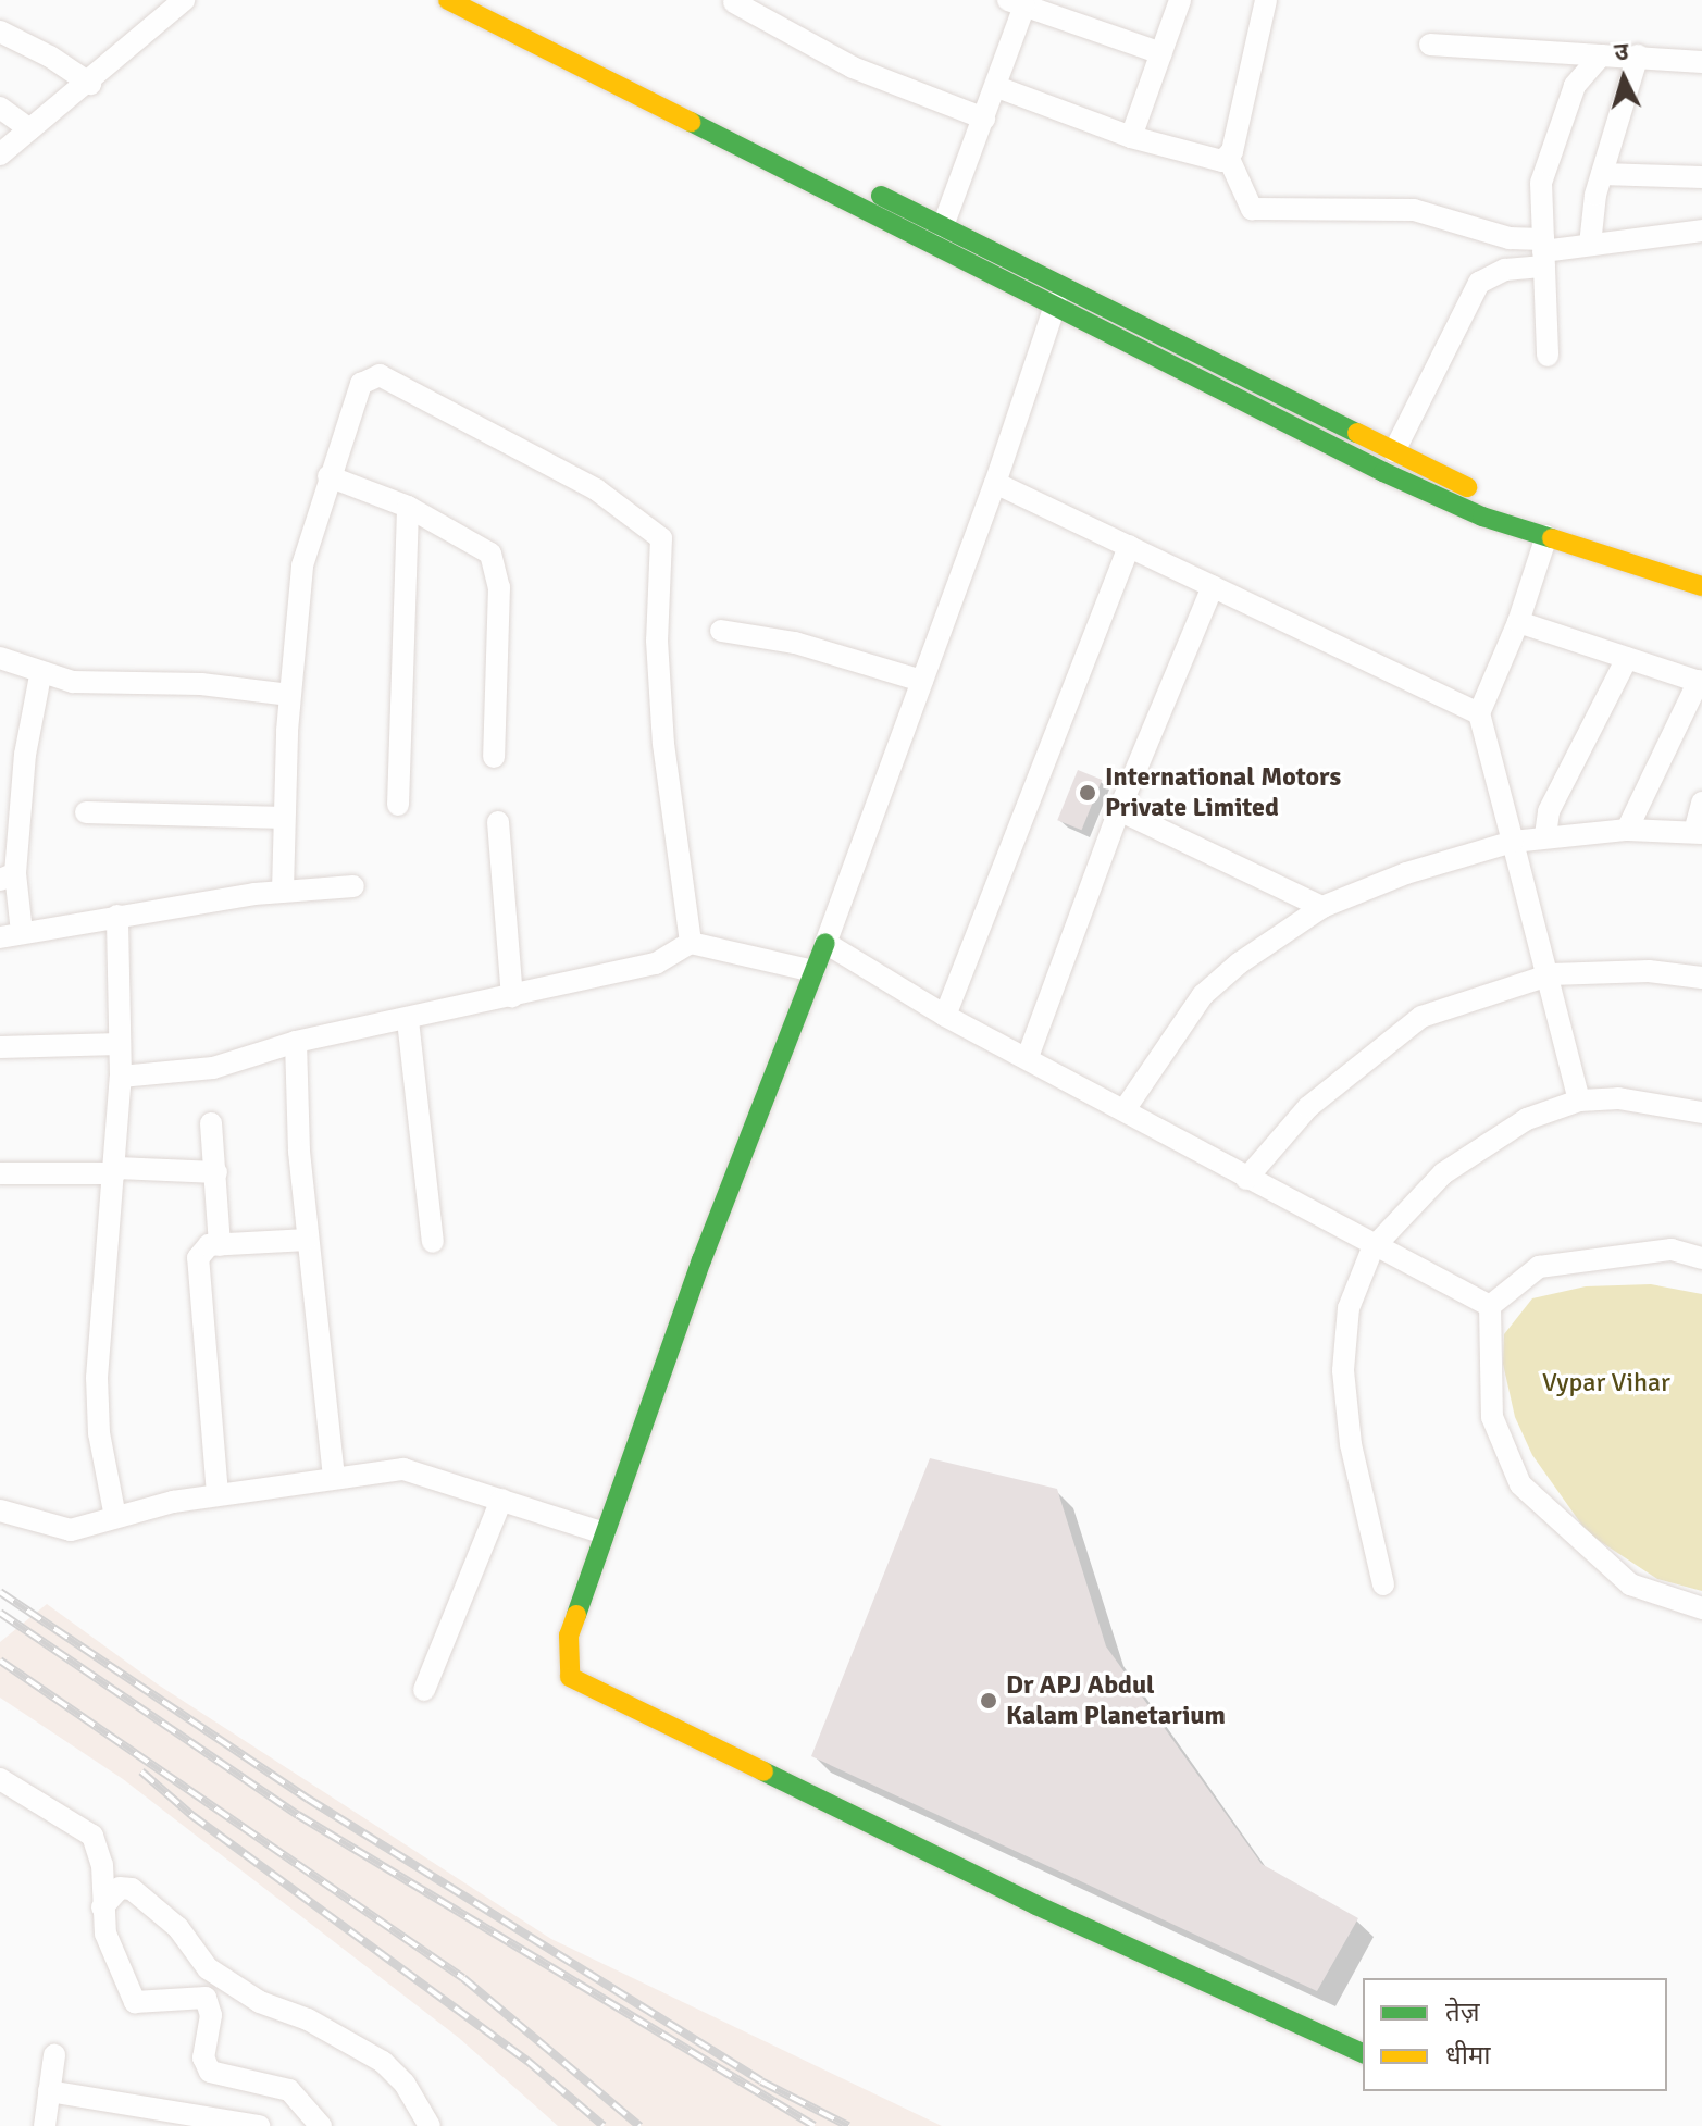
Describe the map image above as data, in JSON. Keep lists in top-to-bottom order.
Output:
{
  "parks": ["Vypar Vihar"],
  "places": ["International Motors Private Limited", "Dr APJ Abdul Kalam Planetarium"],
  "legend": ["तेज़", "धीमा"],
  "north": "top"
}
